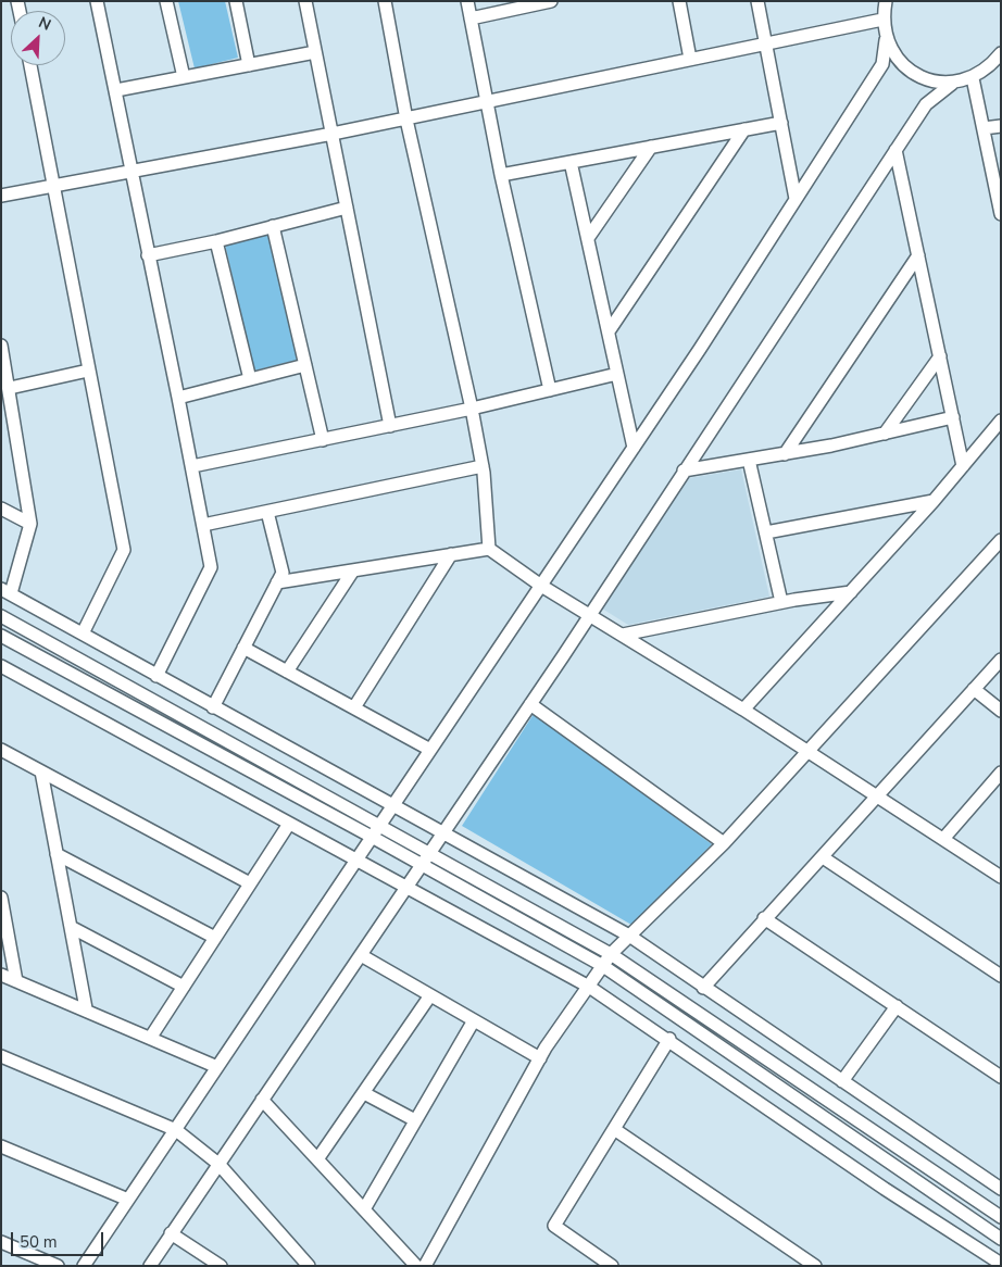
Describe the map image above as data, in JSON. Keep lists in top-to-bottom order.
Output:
{
  "scale_bar": "50 m",
  "north": "top right"
}
